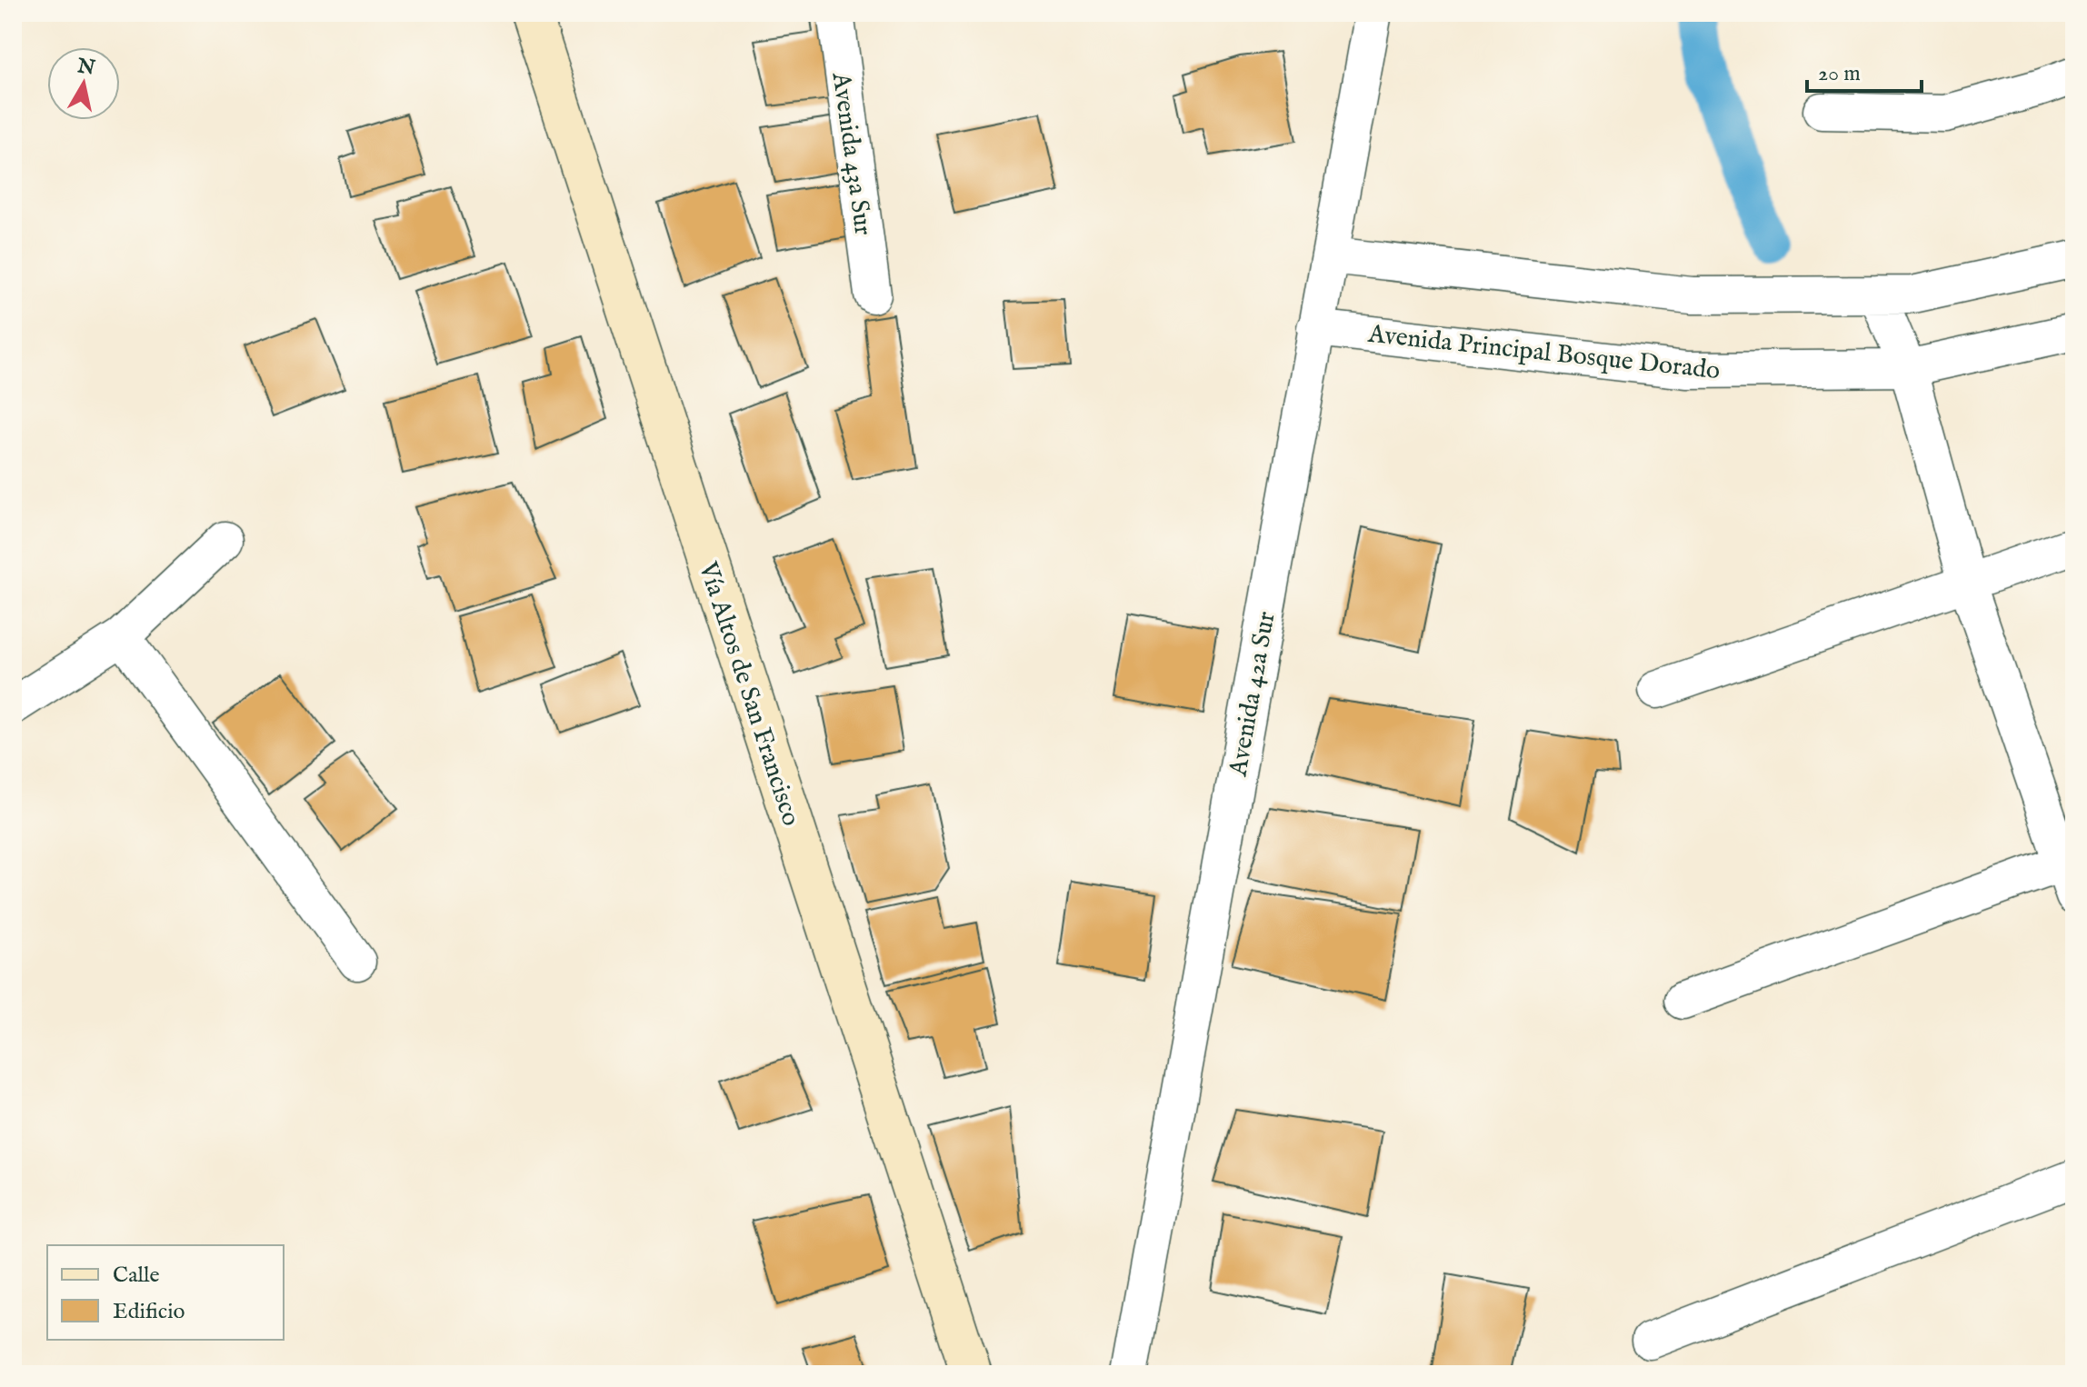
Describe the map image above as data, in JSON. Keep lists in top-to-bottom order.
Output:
{
  "streets": {
    "street": [
      "Avenida 43a Sur",
      "Avenida Principal Bosque Dorado",
      "Vía Altos de San Francisco",
      "Avenida 42a Sur"
    ]
  },
  "crossings": [
    ["Avenida Principal Bosque Dorado", "Avenida 42a Sur"]
  ],
  "legend": ["Calle", "Edificio"],
  "scale_bar": "20 m",
  "north": "top"
}
